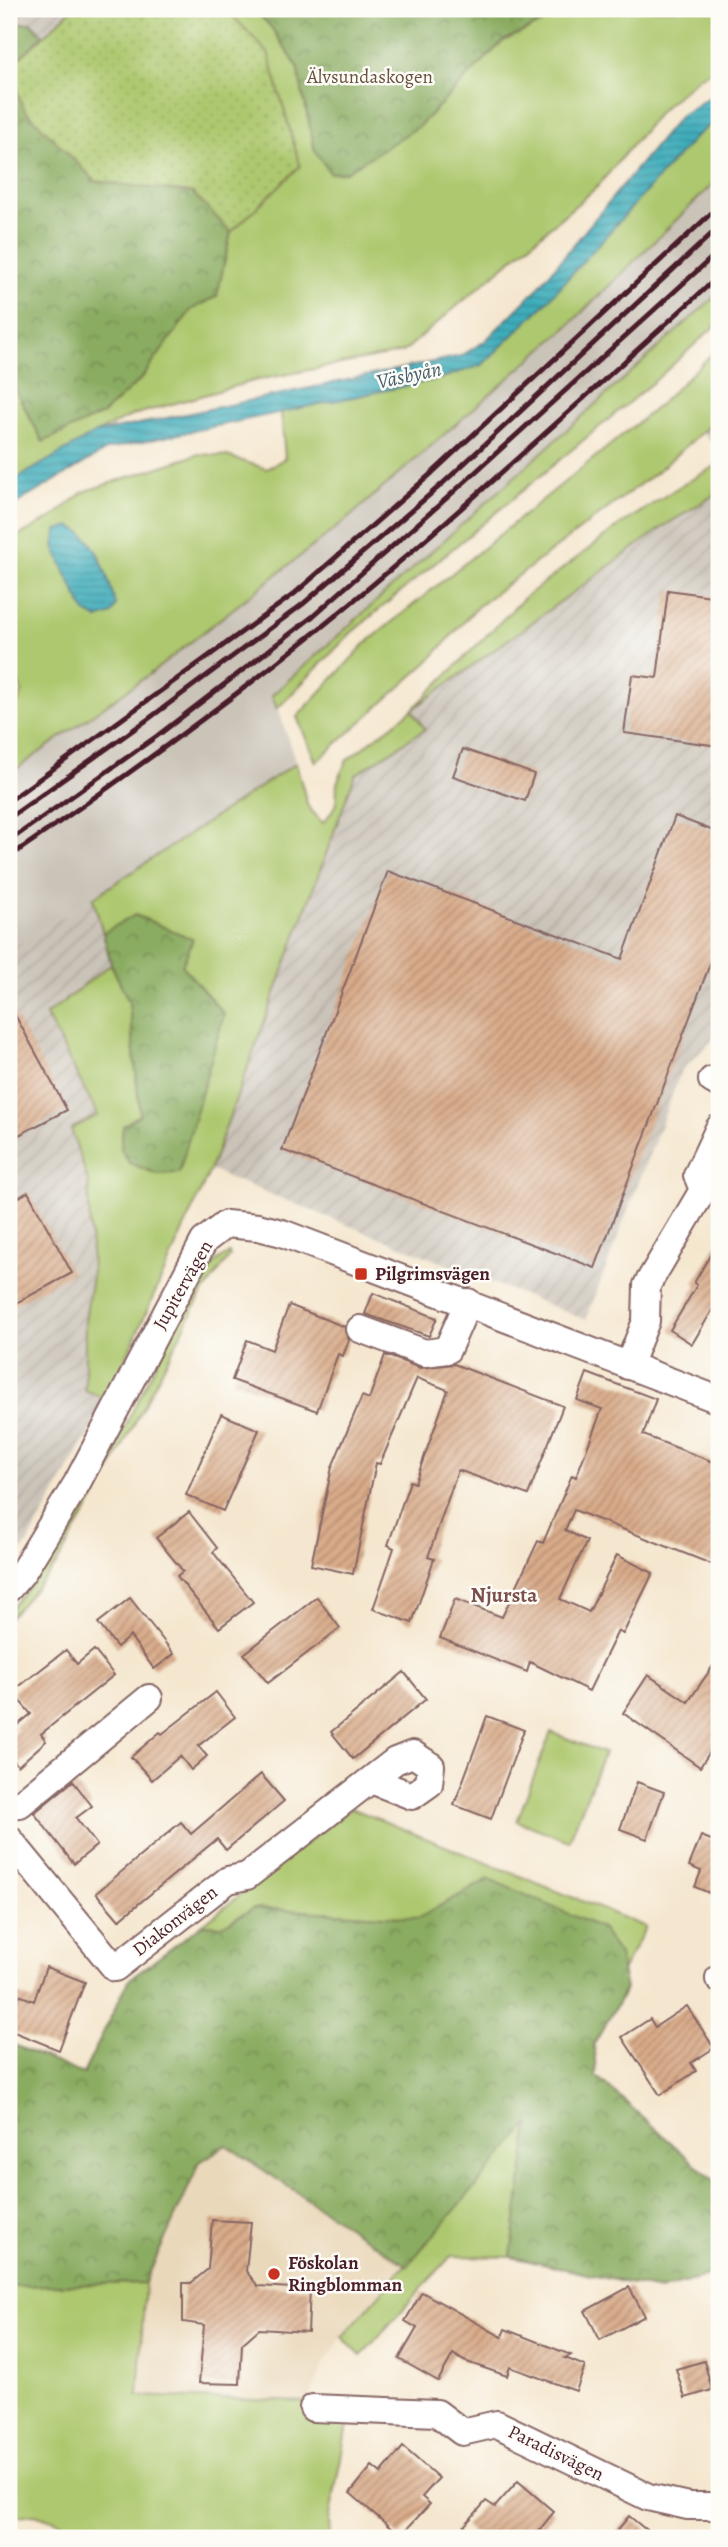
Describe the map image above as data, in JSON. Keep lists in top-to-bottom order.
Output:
{
  "streets": {
    "street": ["Jupitervägen", "Diakonvägen", "Paradisvägen"]
  },
  "districts": ["Njursta"],
  "water": ["Väsbyån"],
  "parks": ["Älvsundaskogen"],
  "places": {
    "transit": ["Pilgrimsvägen"],
    "other": ["Föskolan Ringblomman"]
  }
}
